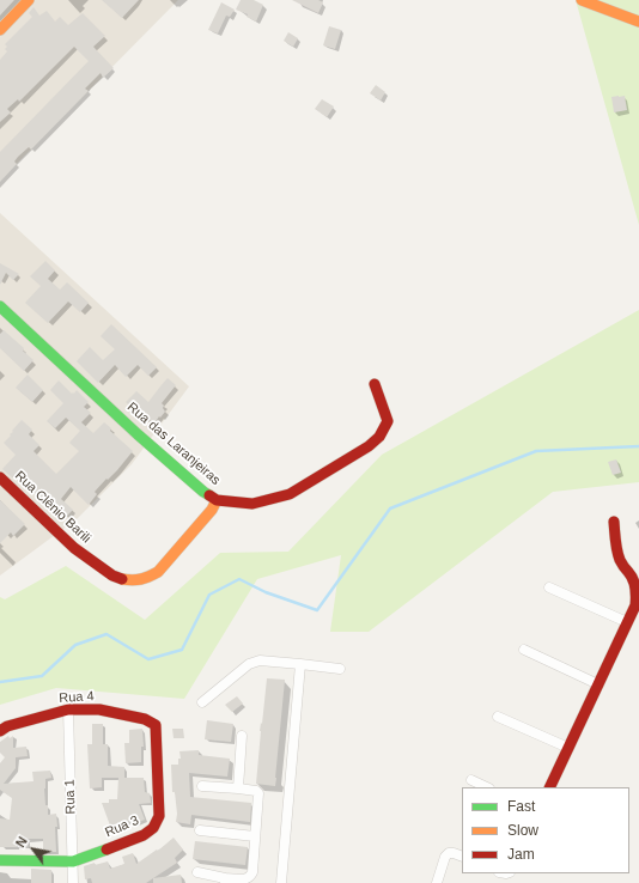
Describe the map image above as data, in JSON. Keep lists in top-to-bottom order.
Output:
{
  "streets": {
    "street": [
      "Rua das Laranjeiras",
      "Rua Clênio Barili",
      "Rua 4",
      "Rua 1",
      "Rua 3"
    ]
  },
  "crossings": [
    ["Rua das Laranjeiras", "Rua Clênio Barili"],
    ["Rua 4", "Rua 1"],
    ["Rua 4", "Rua 3"],
    ["Rua 1", "Rua 3"]
  ],
  "legend": ["Fast", "Slow", "Jam"],
  "north": "top left"
}
